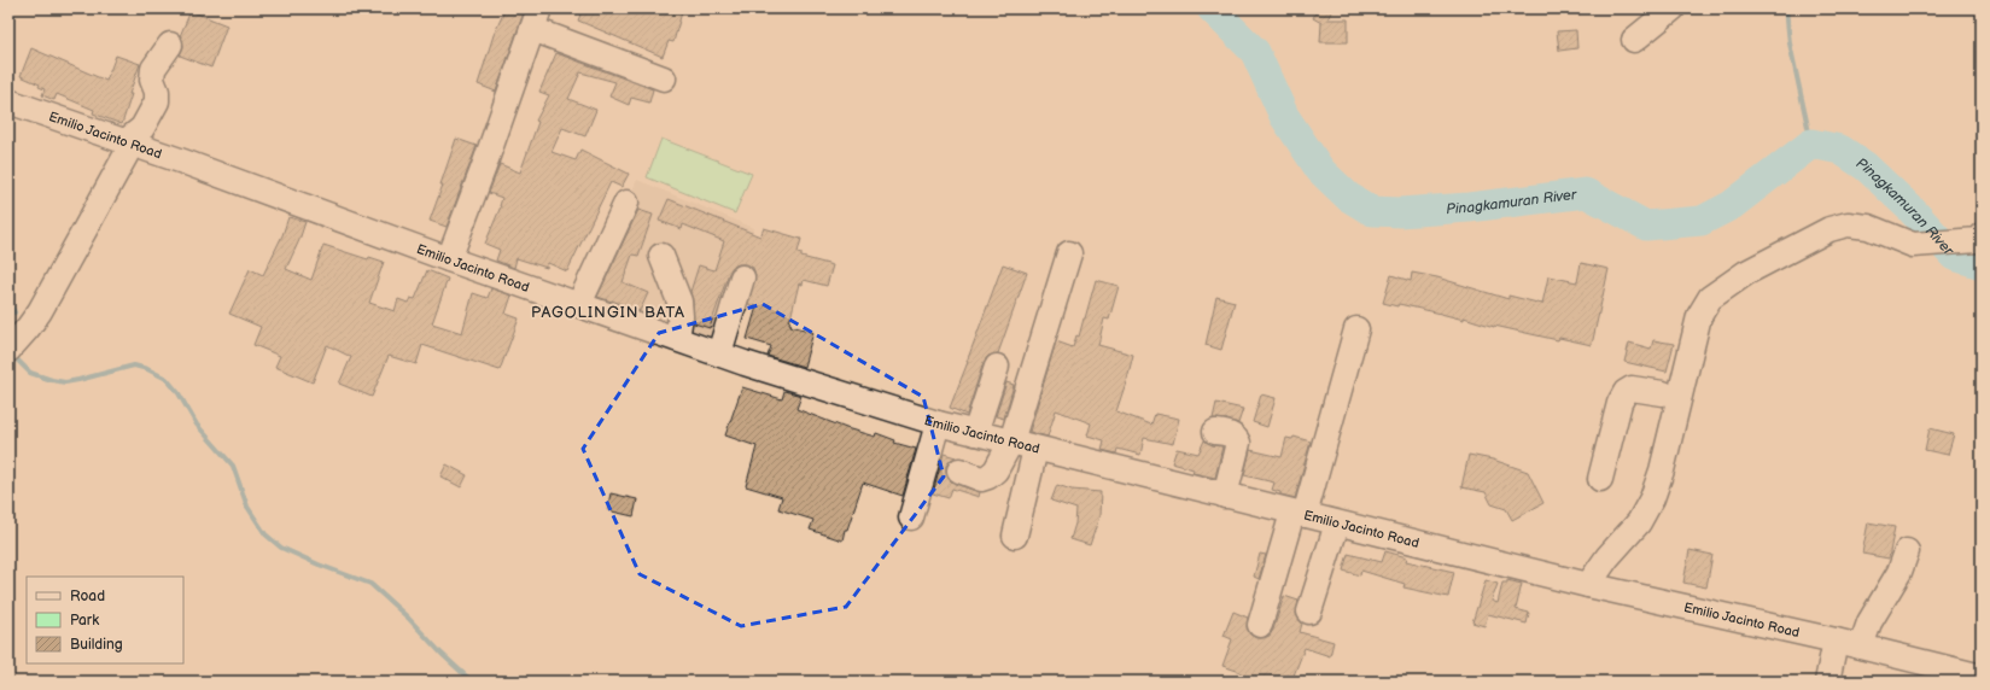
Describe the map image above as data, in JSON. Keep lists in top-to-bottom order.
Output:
{
  "streets": {
    "street": ["Emilio Jacinto Road"]
  },
  "districts": ["PAGOLINGIN BATA"],
  "water": ["Pinagkamuran River"],
  "legend": ["Road", "Park", "Building"]
}
